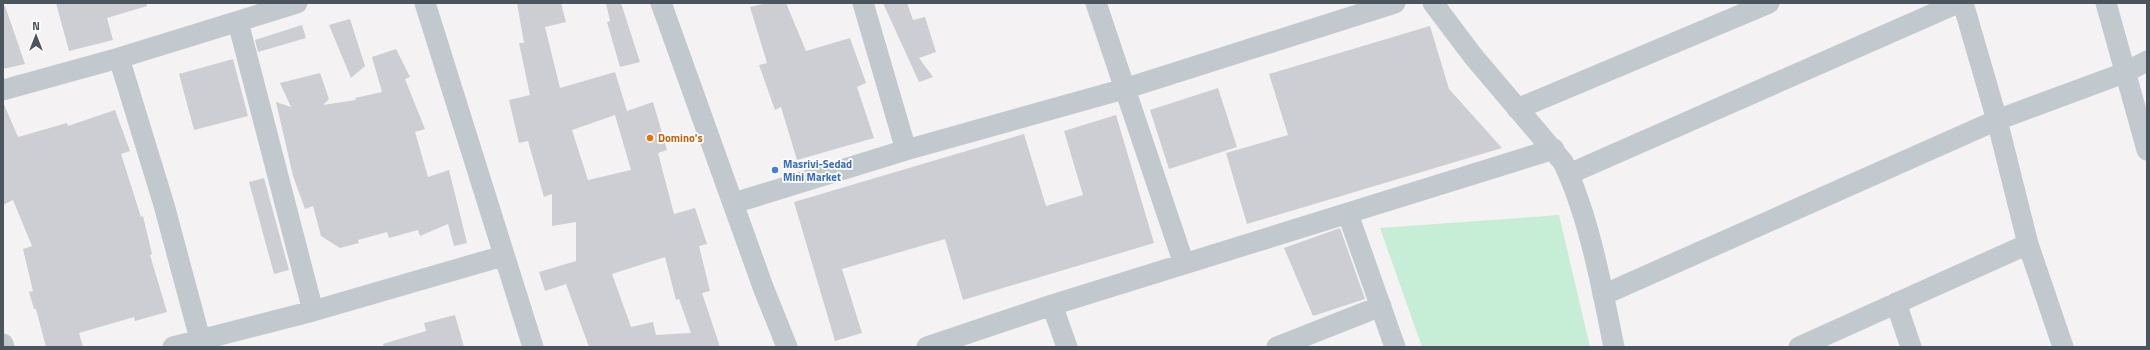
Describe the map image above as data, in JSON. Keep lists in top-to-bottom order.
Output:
{
  "places": ["Domino's", "Masrivi-Sedad Mini Market"],
  "north": "top"
}
